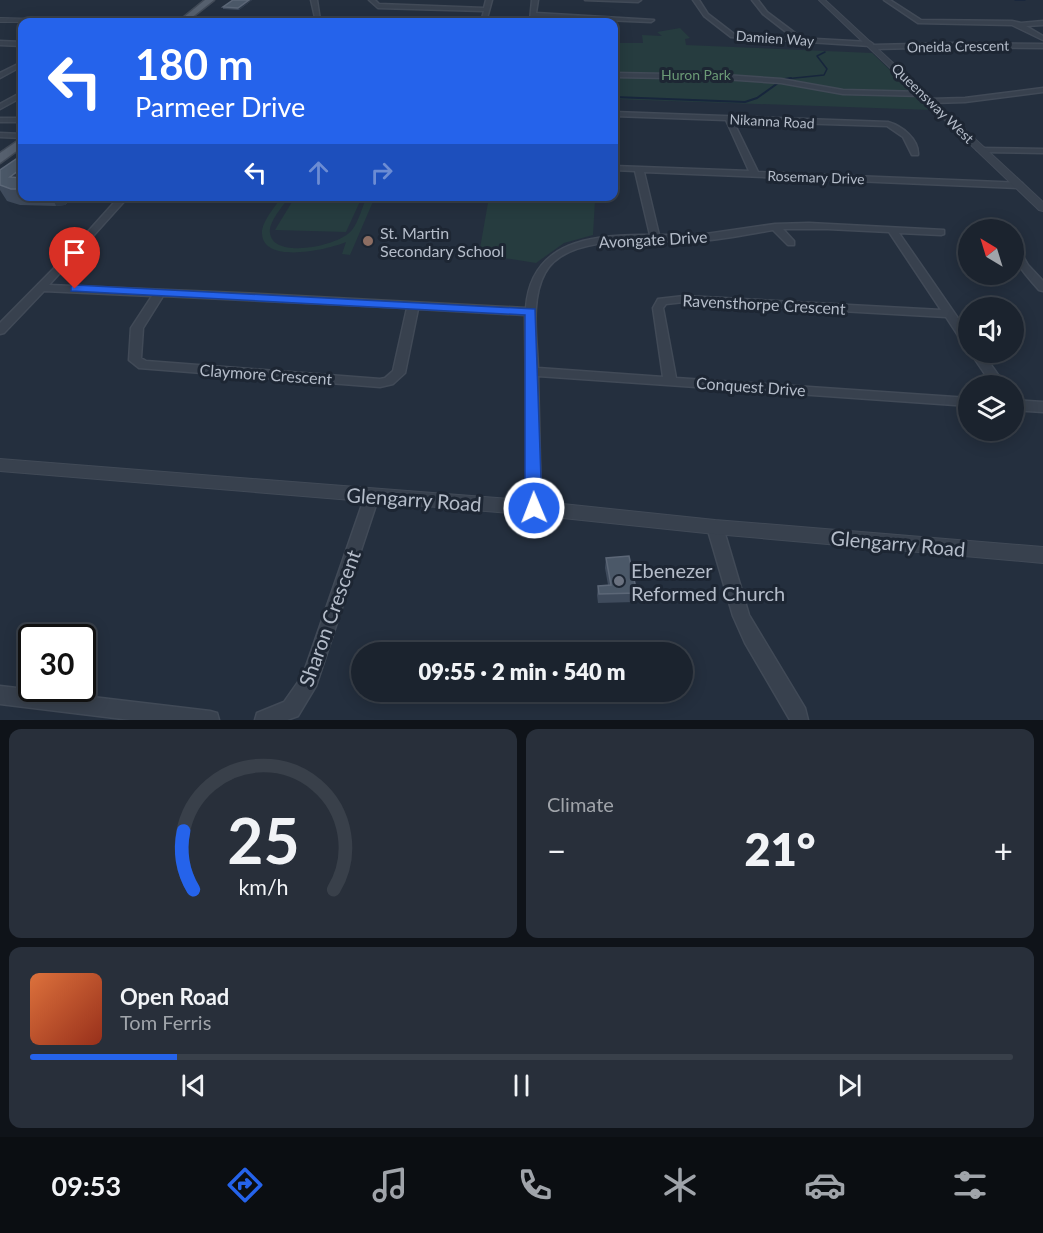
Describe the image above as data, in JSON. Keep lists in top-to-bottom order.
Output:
{
  "streets": {
    "street": [
      "Damien Way",
      "Oneida Crescent",
      "Queensway West",
      "Nikanna Road",
      "Rosemary Drive",
      "Avongate Drive",
      "Ravensthorpe Crescent",
      "Claymore Crescent",
      "Conquest Drive",
      "Glengarry Road",
      "Sharon Crescent"
    ]
  },
  "crossings": [
    ["Damien Way", "Oneida Crescent"],
    ["Damien Way", "Queensway West"],
    ["Oneida Crescent", "Queensway West"],
    ["Queensway West", "Rosemary Drive"],
    ["Avongate Drive", "Conquest Drive"],
    ["Avongate Drive", "Glengarry Road"],
    ["Ravensthorpe Crescent", "Conquest Drive"],
    ["Glengarry Road", "Sharon Crescent"]
  ],
  "parks": ["Huron Park"],
  "places": ["St. Martin Secondary School", "Ebenezer Reformed Church"],
  "north": "top left",
  "page": {
    "turn": ["180 m", "Parmeer Drive"],
    "limit": "30",
    "trip": "09:55 · 2 min · 540 m",
    "tile": "Climate",
    "heat": ["−", "21°", "+"],
    "song": ["Open Road", "Tom Ferris"],
    "tabs": "09:53",
    "gauge": ["25", "km/h"]
  }
}
